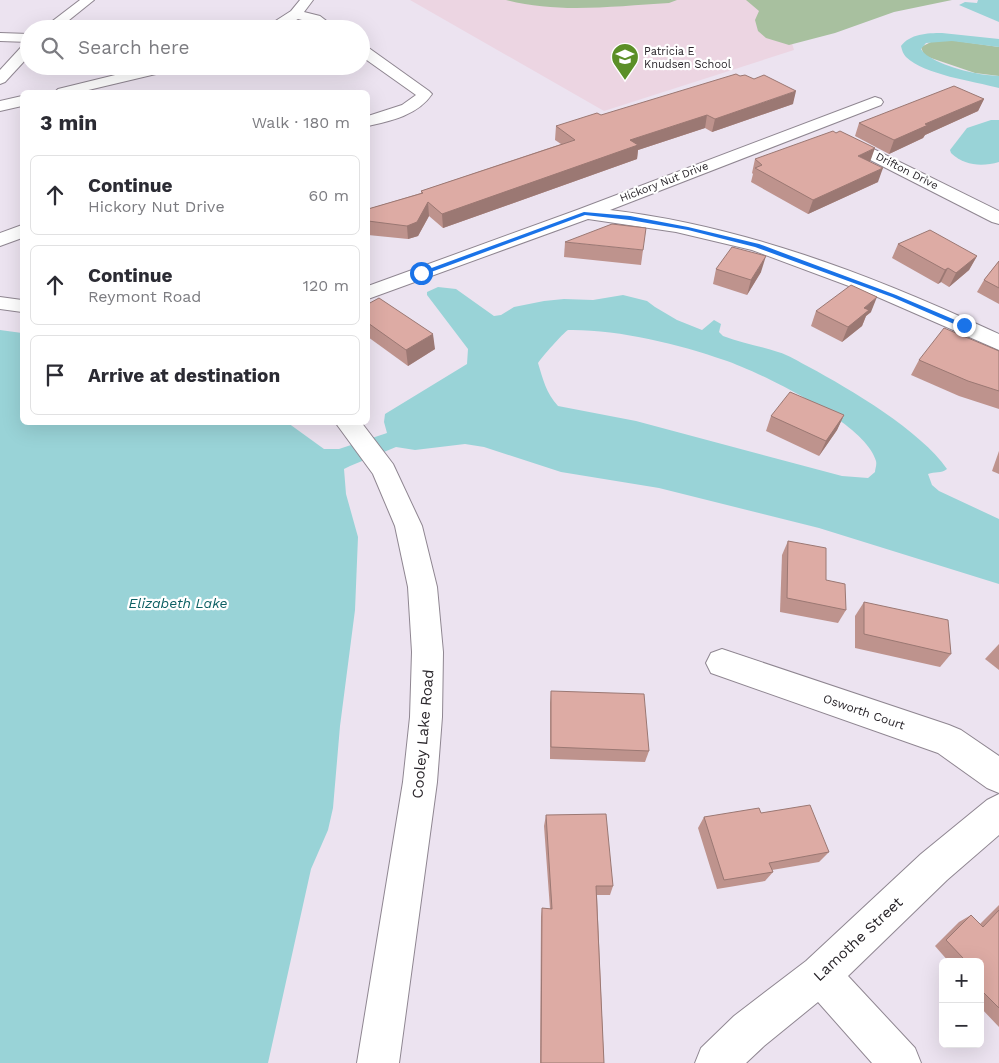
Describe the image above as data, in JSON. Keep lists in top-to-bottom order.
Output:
{
  "streets": {
    "street": [
      "Drifton Drive",
      "Hickory Nut Drive",
      "Osworth Court",
      "Cooley Lake Road",
      "Lamothe Street"
    ]
  },
  "crossings": [
    ["Drifton Drive", "Hickory Nut Drive"]
  ],
  "water": ["Elizabeth Lake"],
  "places": {
    "school or university": ["Patricia E Knudsen School"]
  },
  "page": {
    "search": "Search here",
    "heading": ["3 min", "Walk · 180 m"],
    "list": [
      ["Continue", "Hickory Nut Drive", "60 m"],
      ["Continue", "Reymont Road", "120 m"],
      "Arrive at destination"
    ],
    "map_buttons": ["+", "−"]
  }
}
